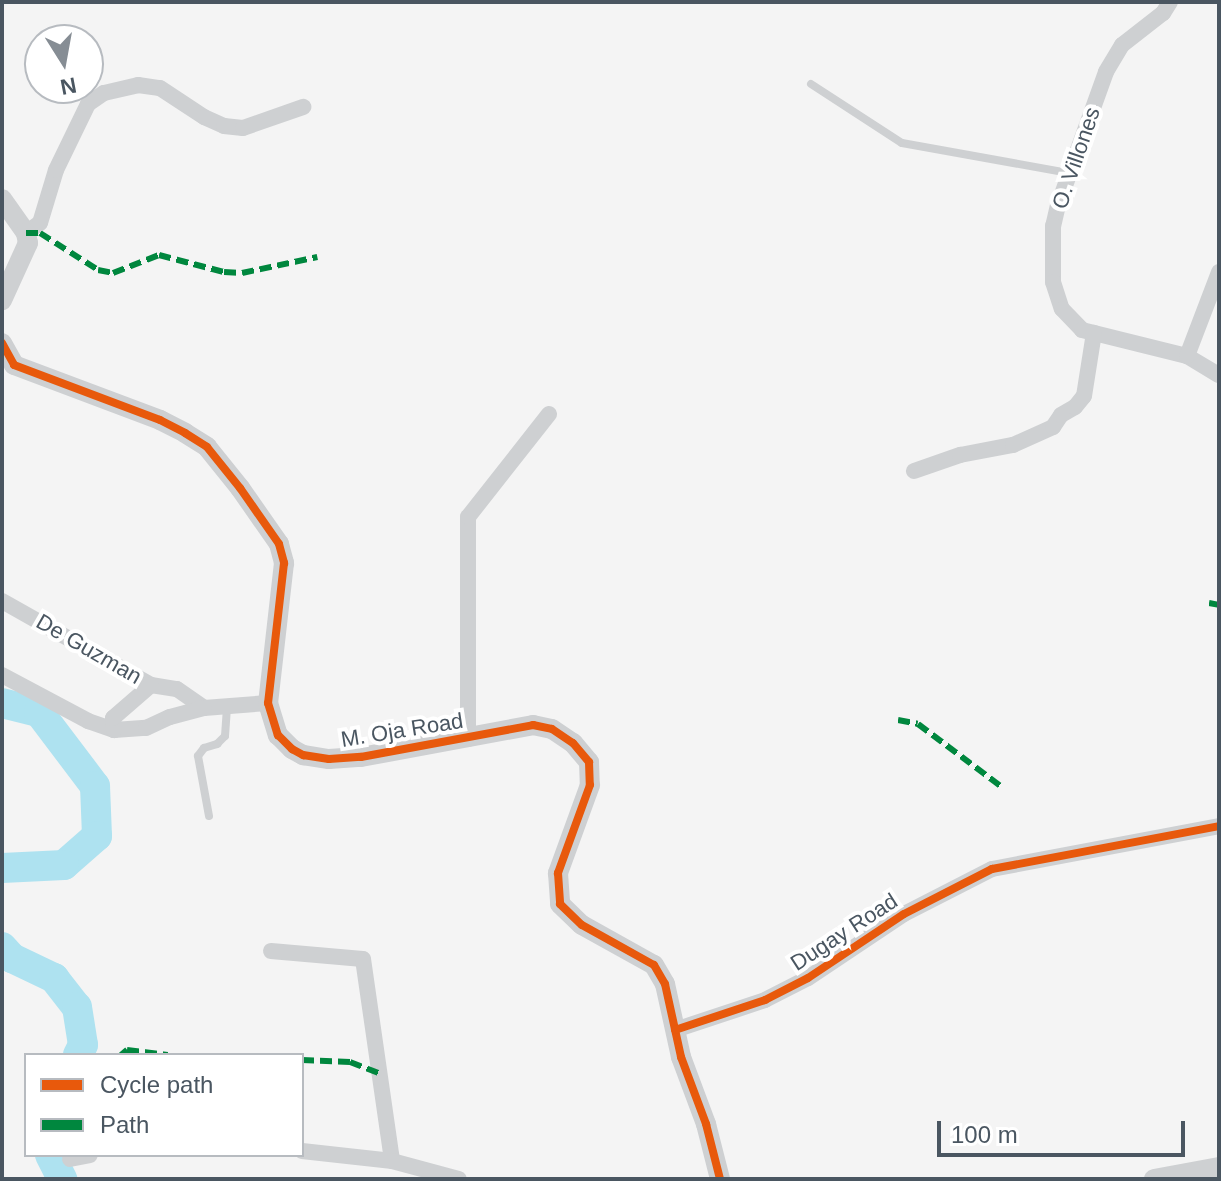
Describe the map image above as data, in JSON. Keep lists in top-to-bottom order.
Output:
{
  "streets": {
    "street": [
      "O. Villones",
      "De Guzman",
      "M. Oja Road",
      "Dugay Road"
    ]
  },
  "crossings": [
    ["M. Oja Road", "Dugay Road"]
  ],
  "legend": ["Cycle path", "Path"],
  "scale_bar": "100 m",
  "north": "bottom"
}
